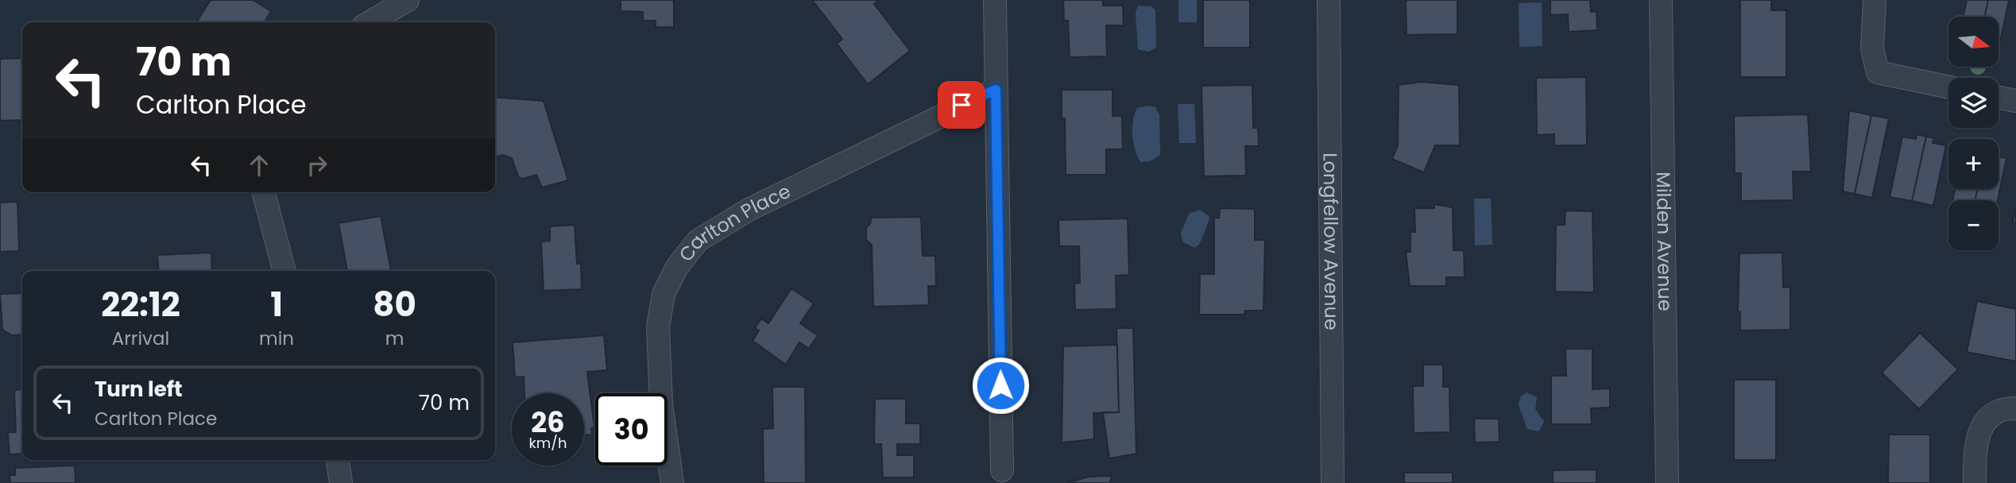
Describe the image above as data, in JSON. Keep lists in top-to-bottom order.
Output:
{
  "streets": {
    "street": ["Carlton Place", "Longfellow Avenue", "Milden Avenue"]
  },
  "north": "right",
  "page": {
    "map_buttons": ["+", "−"],
    "turn": ["70 m", "Carlton Place"],
    "eta": [
      "22:12",
      "Arrival",
      "1",
      "min",
      "80",
      "m"
    ],
    "list": [
      {
        "name": "Turn left",
        "note": "Carlton Place",
        "value": "70 m"
      }
    ],
    "speed": "26 km/h",
    "limit": "30"
  }
}
